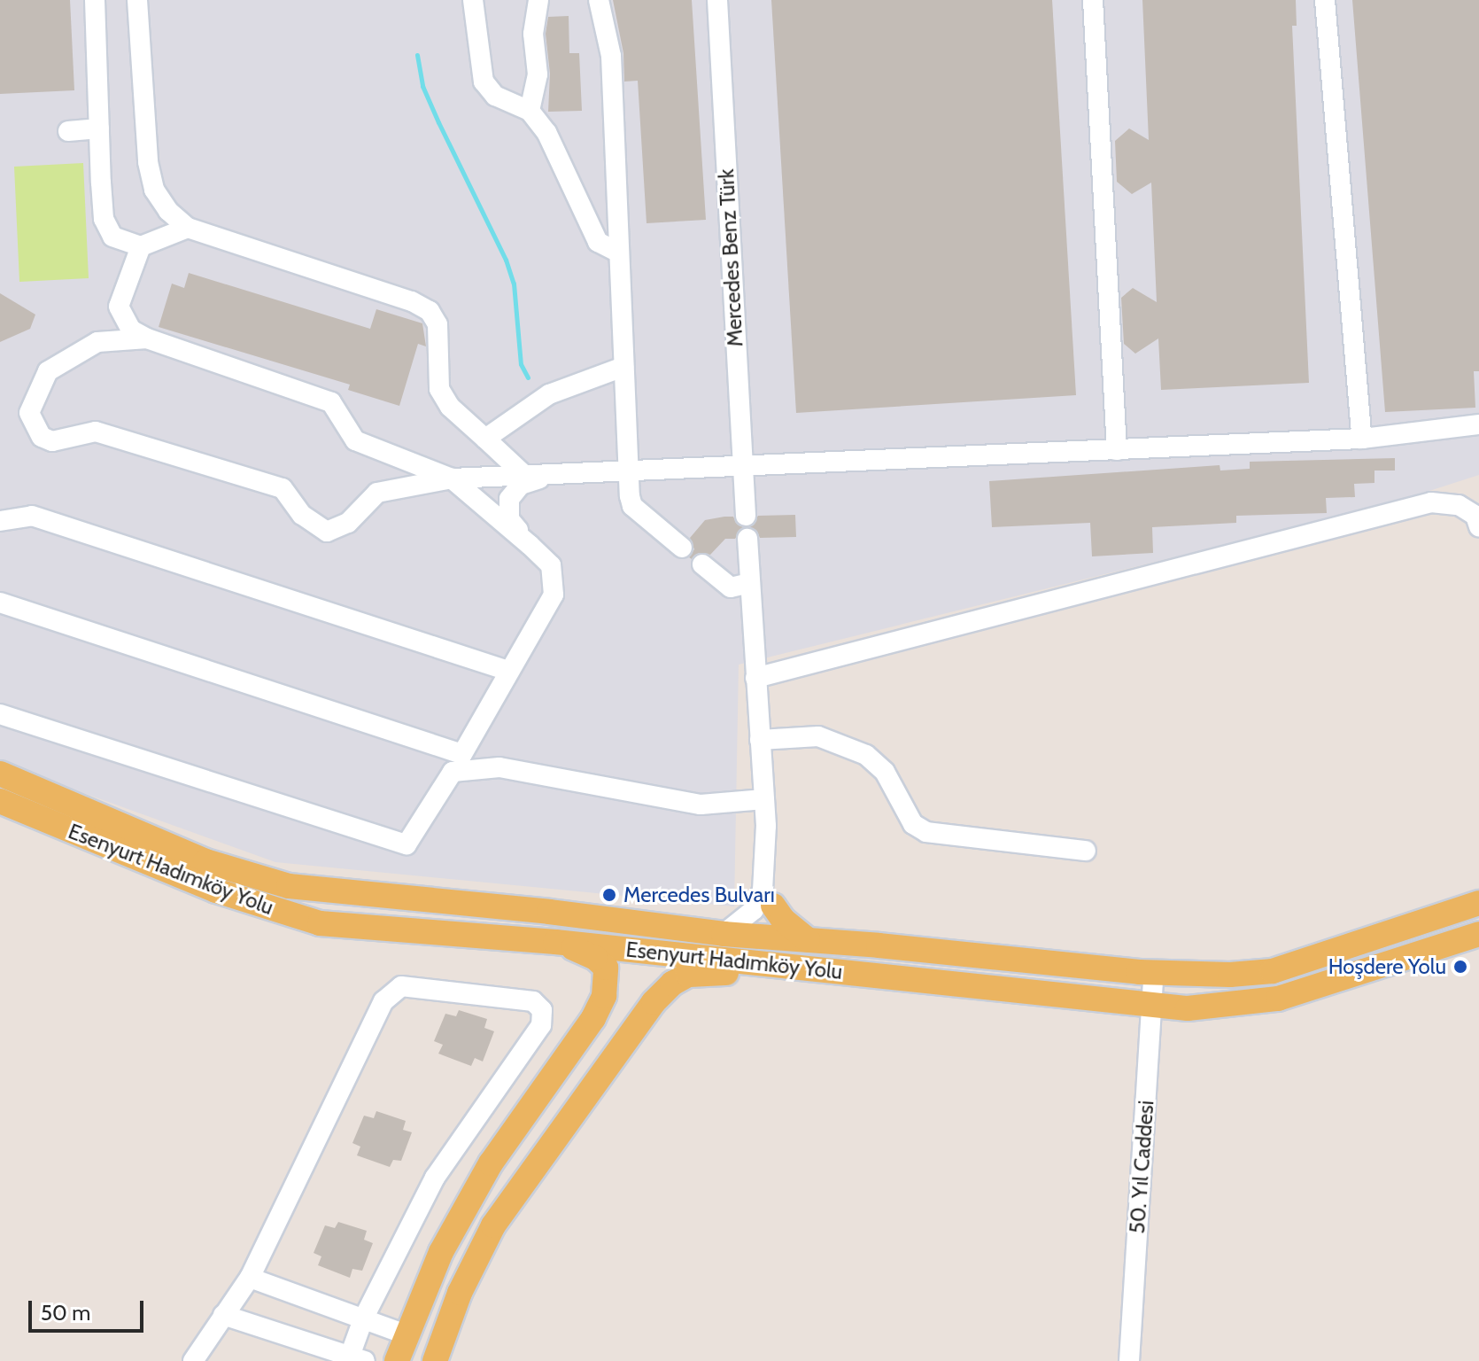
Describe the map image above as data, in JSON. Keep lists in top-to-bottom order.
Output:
{
  "streets": {
    "main road": ["Esenyurt Hadımköy Yolu"],
    "street": ["Mercedes Benz Türk", "50. Yıl Caddesi"]
  },
  "crossings": [
    ["Esenyurt Hadımköy Yolu", "50. Yıl Caddesi"]
  ],
  "places": ["Mercedes Bulvarı", "Hoşdere Yolu"],
  "scale_bar": "50 m"
}
